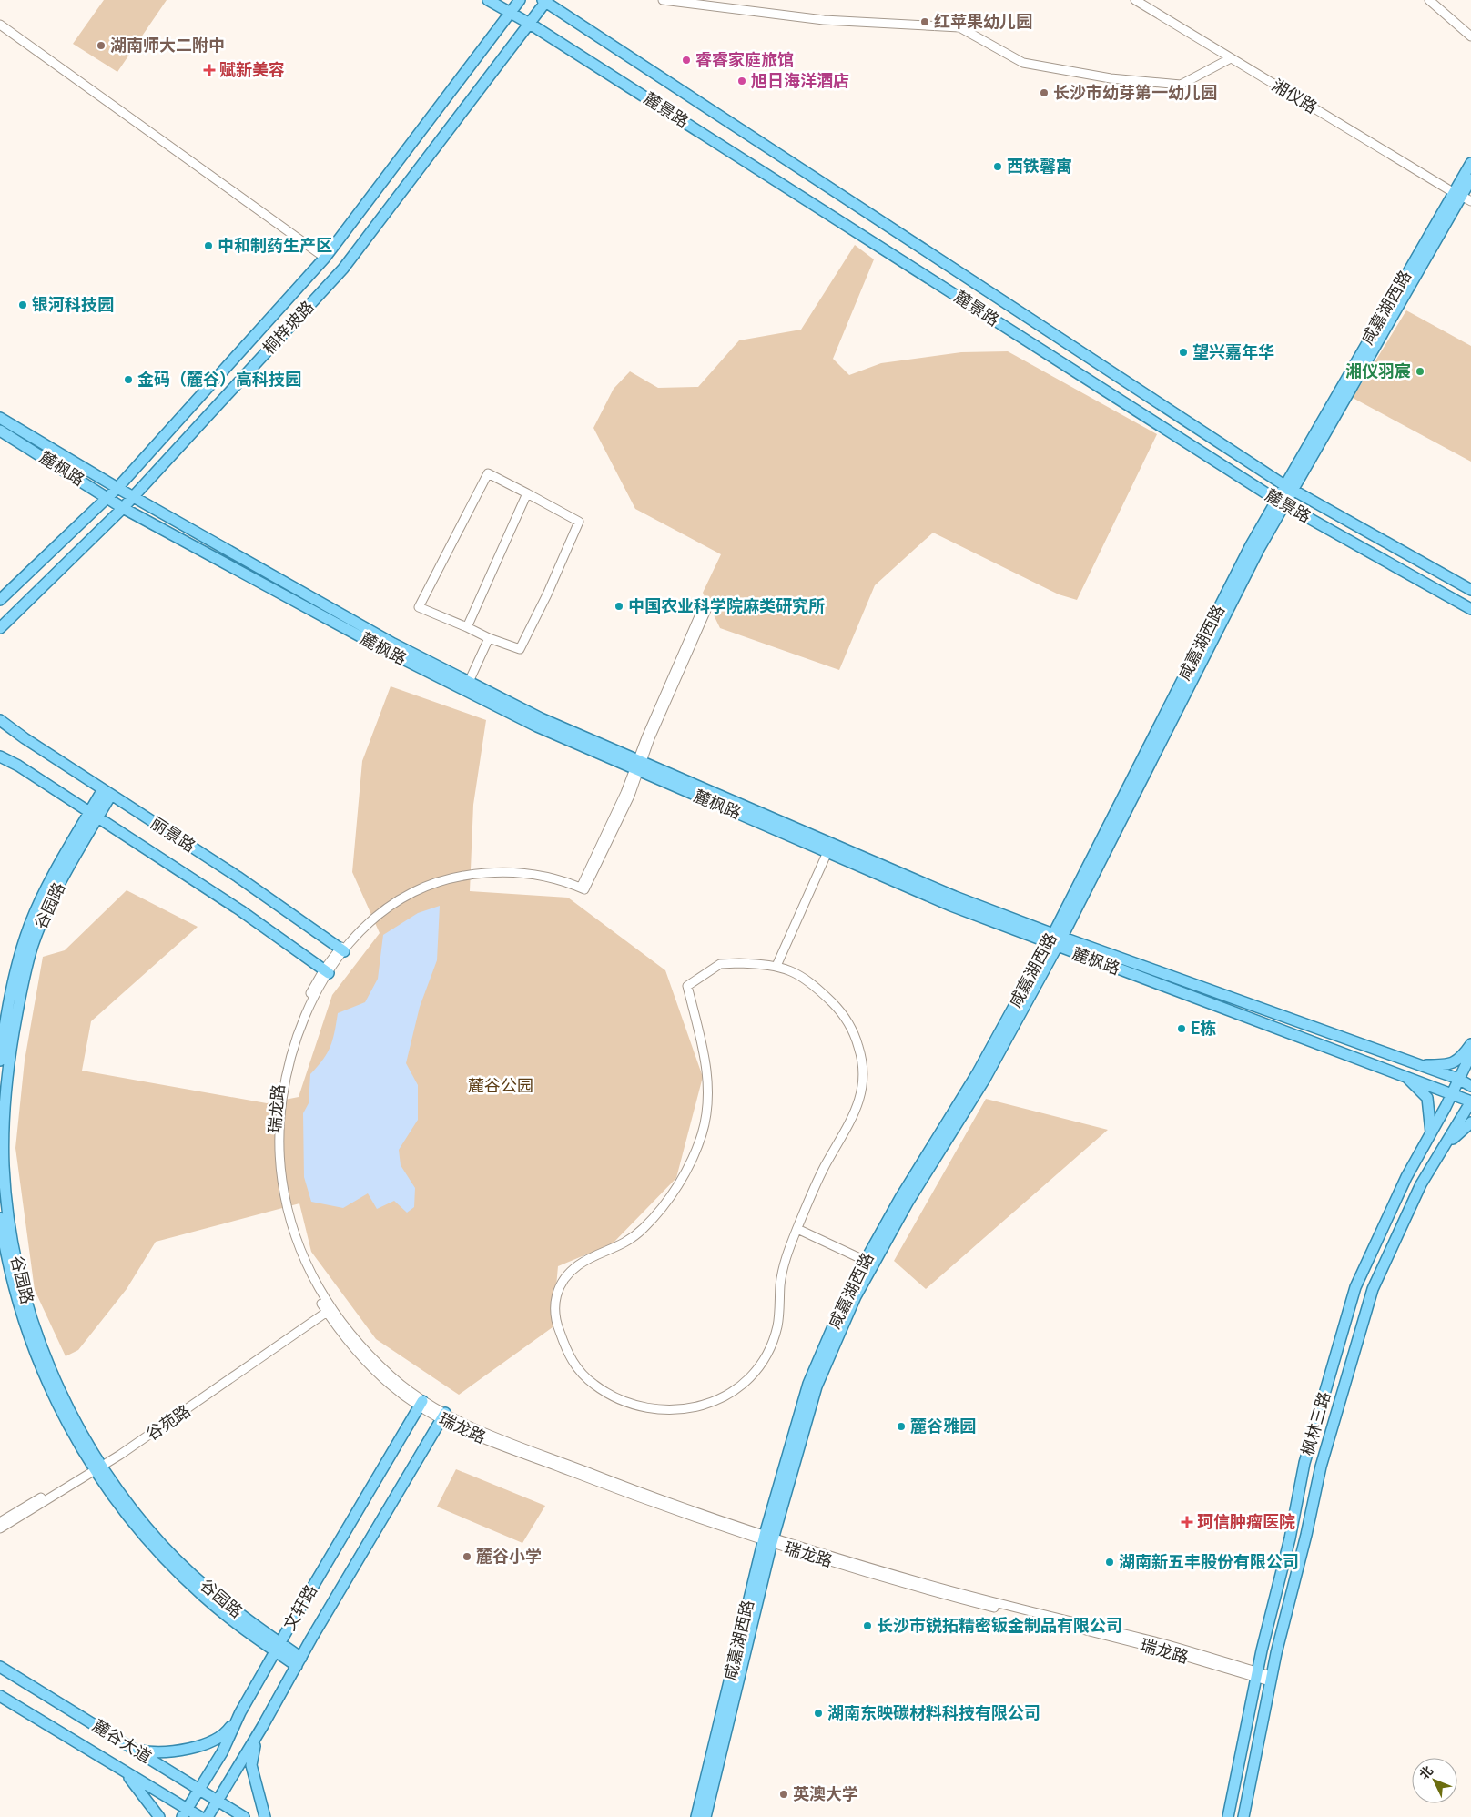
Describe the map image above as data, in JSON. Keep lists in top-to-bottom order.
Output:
{
  "streets": {
    "main road": [
      "麓景路",
      "咸嘉湖西路",
      "桐梓坡路",
      "麓枫路",
      "丽景路",
      "谷园路",
      "枫林三路",
      "文轩路",
      "麓谷大道"
    ],
    "street": ["湘仪路", "瑞龙路", "谷苑路"]
  },
  "crossings": [
    ["湘仪路", "咸嘉湖西路"],
    ["麓景路", "咸嘉湖西路"],
    ["麓景路", "桐梓坡路"],
    ["咸嘉湖西路", "麓枫路"],
    ["咸嘉湖西路", "瑞龙路"],
    ["桐梓坡路", "麓枫路"],
    ["麓枫路", "瑞龙路"],
    ["麓枫路", "枫林三路"],
    ["丽景路", "谷园路"],
    ["丽景路", "瑞龙路"],
    ["谷园路", "谷苑路"],
    ["谷园路", "文轩路"],
    ["瑞龙路", "谷苑路"],
    ["瑞龙路", "枫林三路"],
    ["瑞龙路", "文轩路"],
    ["文轩路", "麓谷大道"]
  ],
  "parks": ["麓谷公园"],
  "places": {
    "other": [
      "红苹果幼儿园",
      "湖南师大二附中",
      "睿睿家庭旅馆",
      "旭日海洋酒店",
      "长沙市幼芽第一幼儿园",
      "西铁馨寓",
      "中和制药生产区",
      "银河科技园",
      "望兴嘉年华",
      "湘仪羽宸",
      "金码（麓谷）高科技园",
      "中国农业科学院麻类研究所",
      "E栋",
      "麓谷雅园",
      "麓谷小学",
      "湖南新五丰股份有限公司",
      "长沙市锐拓精密钣金制品有限公司",
      "湖南东映碳材料科技有限公司",
      "英澳大学"
    ],
    "health": ["赋新美容", "珂信肿瘤医院"]
  },
  "north": "top left"
}
